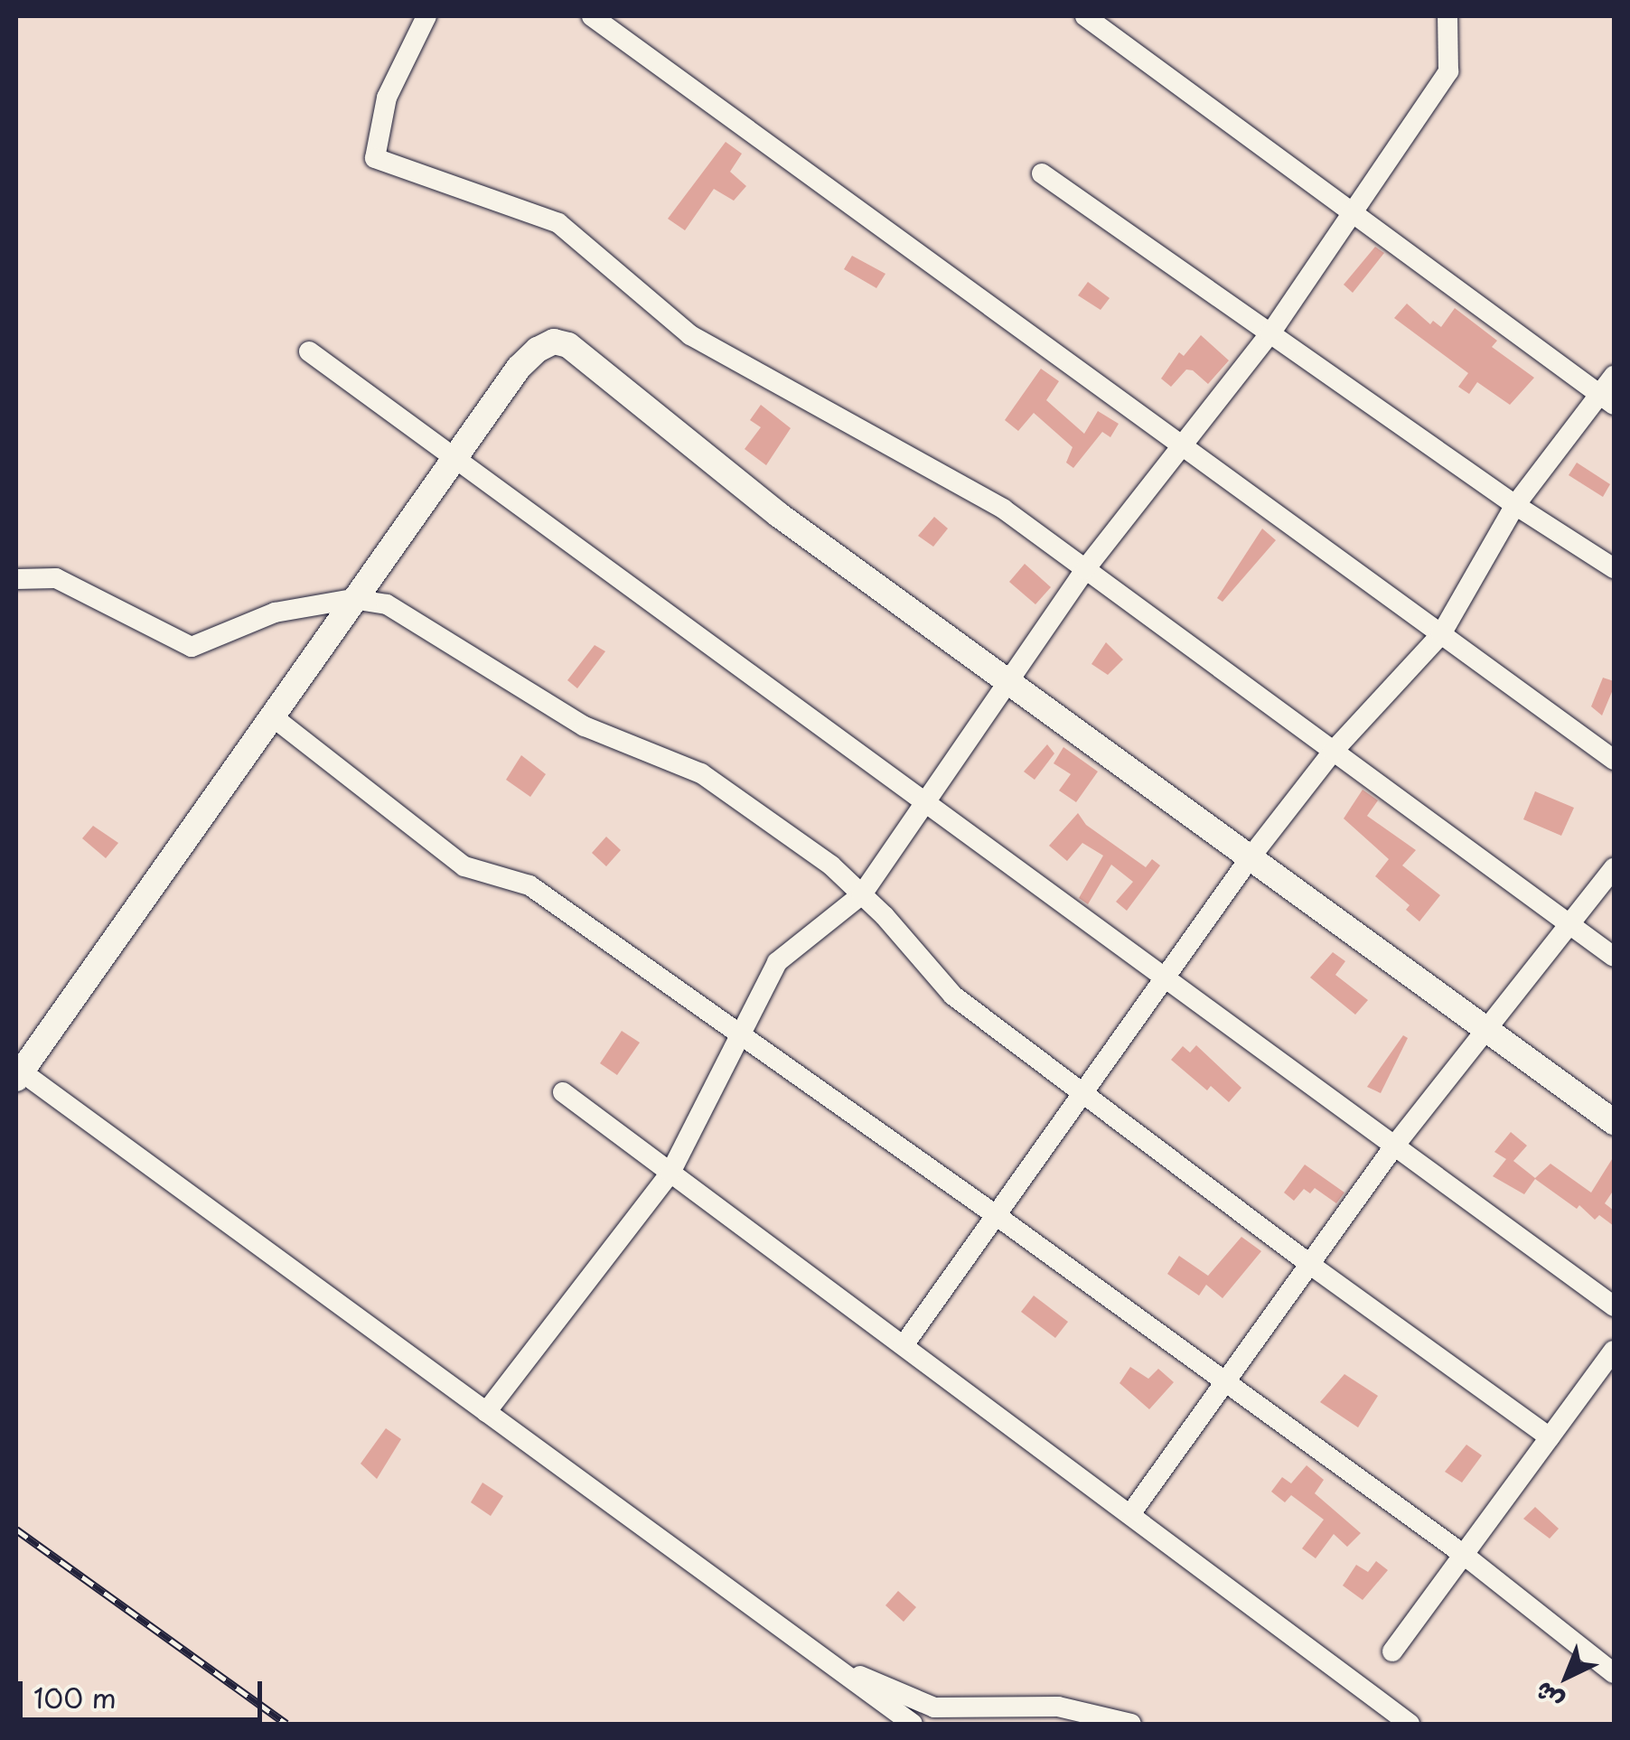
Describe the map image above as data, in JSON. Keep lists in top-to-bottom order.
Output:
{
  "scale_bar": "100 m",
  "north": "bottom left"
}
